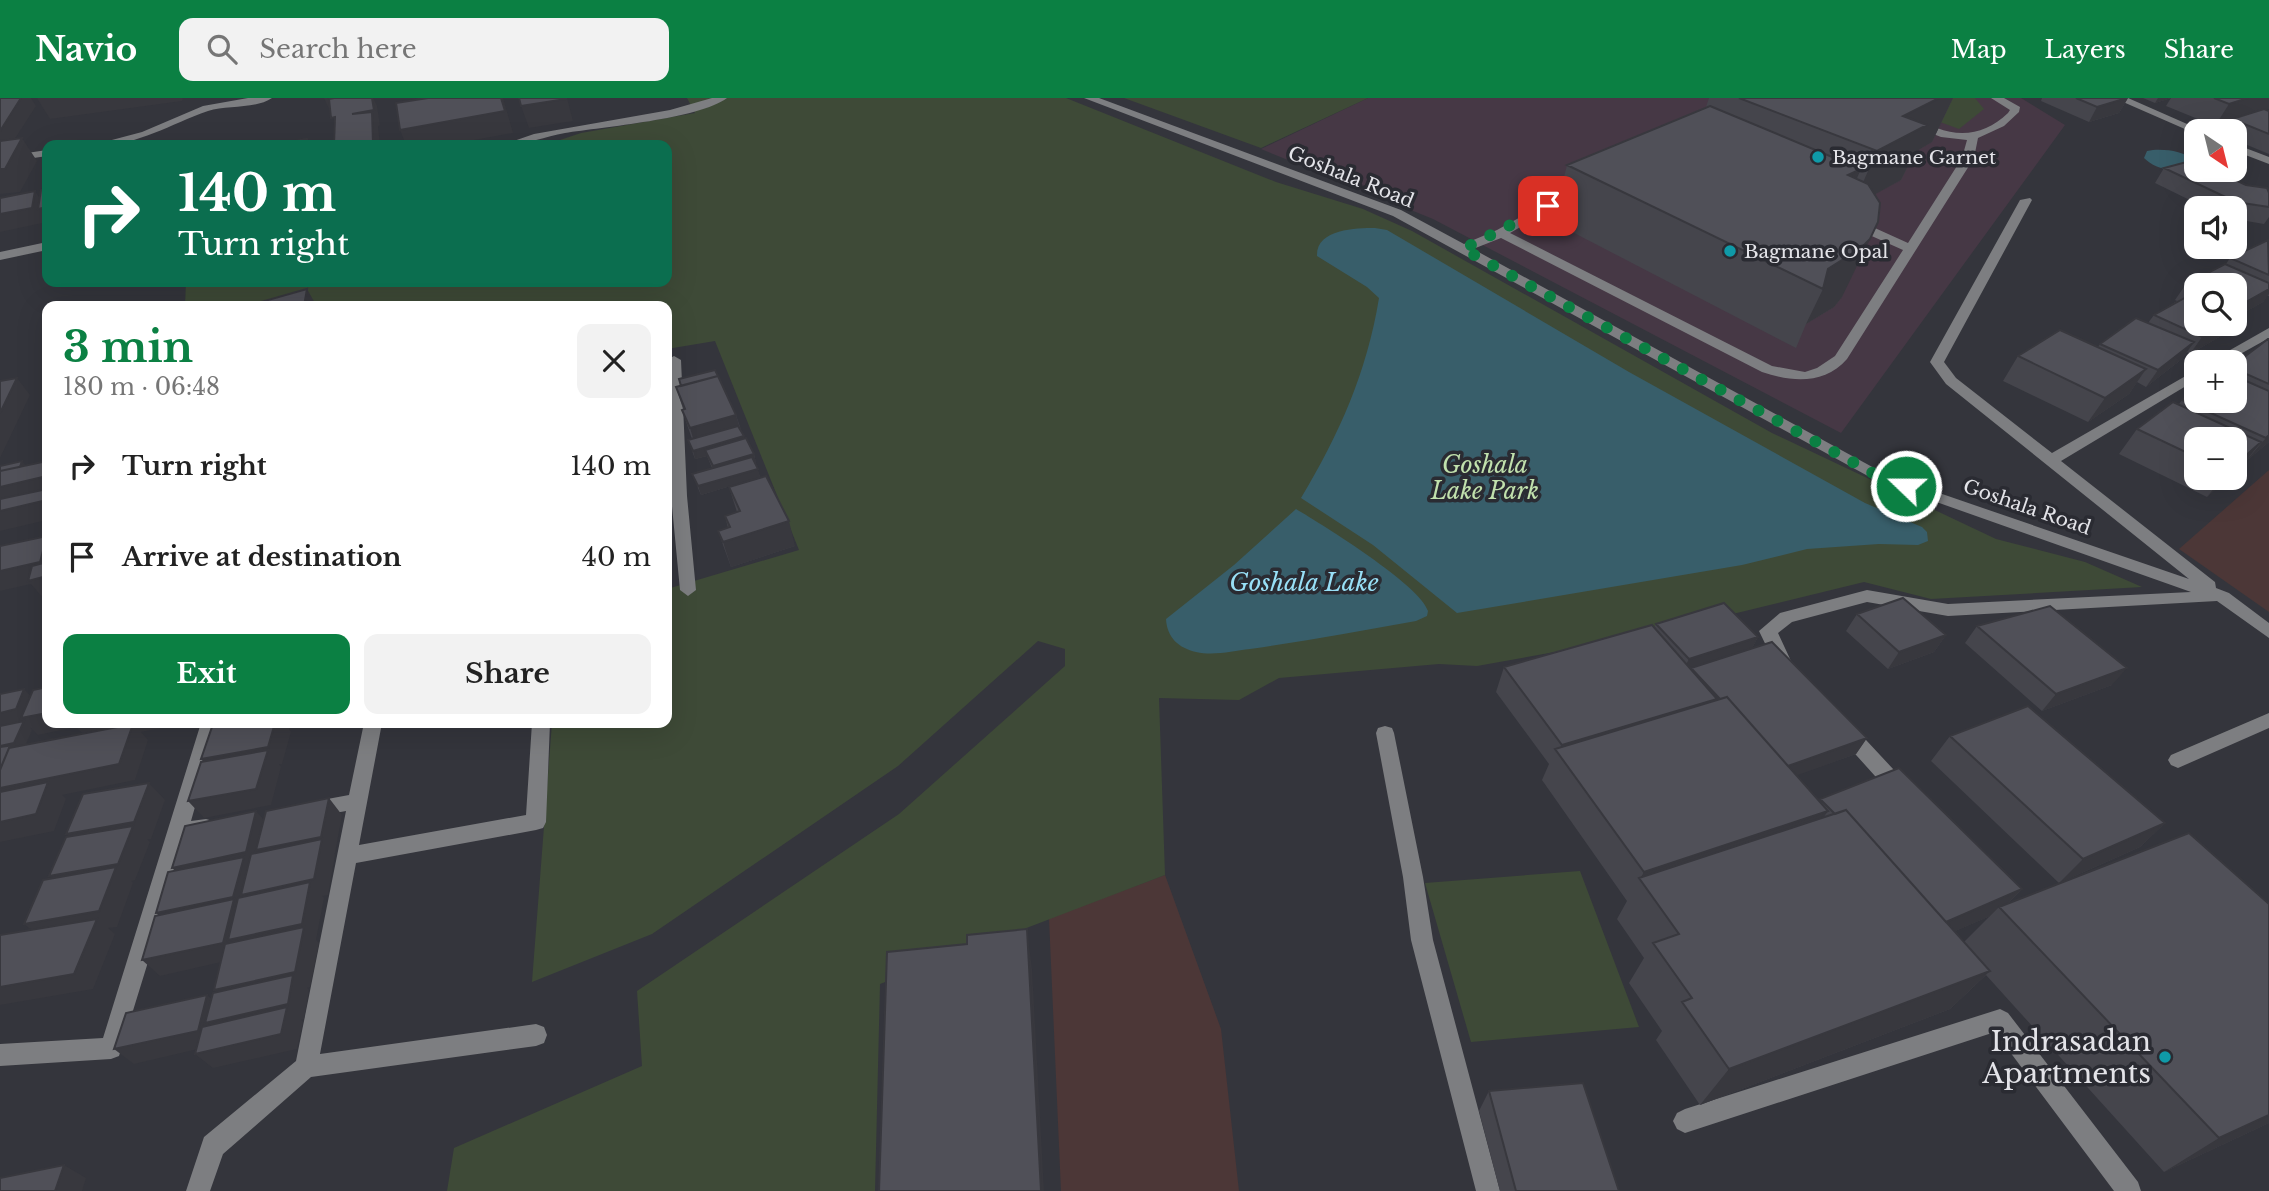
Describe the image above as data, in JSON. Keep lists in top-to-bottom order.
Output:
{
  "streets": {
    "street": ["Goshala Road"]
  },
  "water": ["Goshala Lake"],
  "parks": ["Goshala Lake Park"],
  "places": ["Bagmane Garnet", "Bagmane Opal", "Indrasadan Apartments"],
  "north": "bottom right",
  "page": {
    "header": "Navio",
    "search": "Search here",
    "nav": ["Map", "Layers", "Share"],
    "map_buttons": ["+", "−"],
    "turn": ["140 m", "Turn right"],
    "heading": ["3 min", "180 m · 06:48"],
    "list": [
      {
        "name": "Turn right",
        "value": "140 m"
      },
      {
        "name": "Arrive at destination",
        "value": "40 m"
      }
    ],
    "buttons": ["Exit", "Share"]
  }
}
